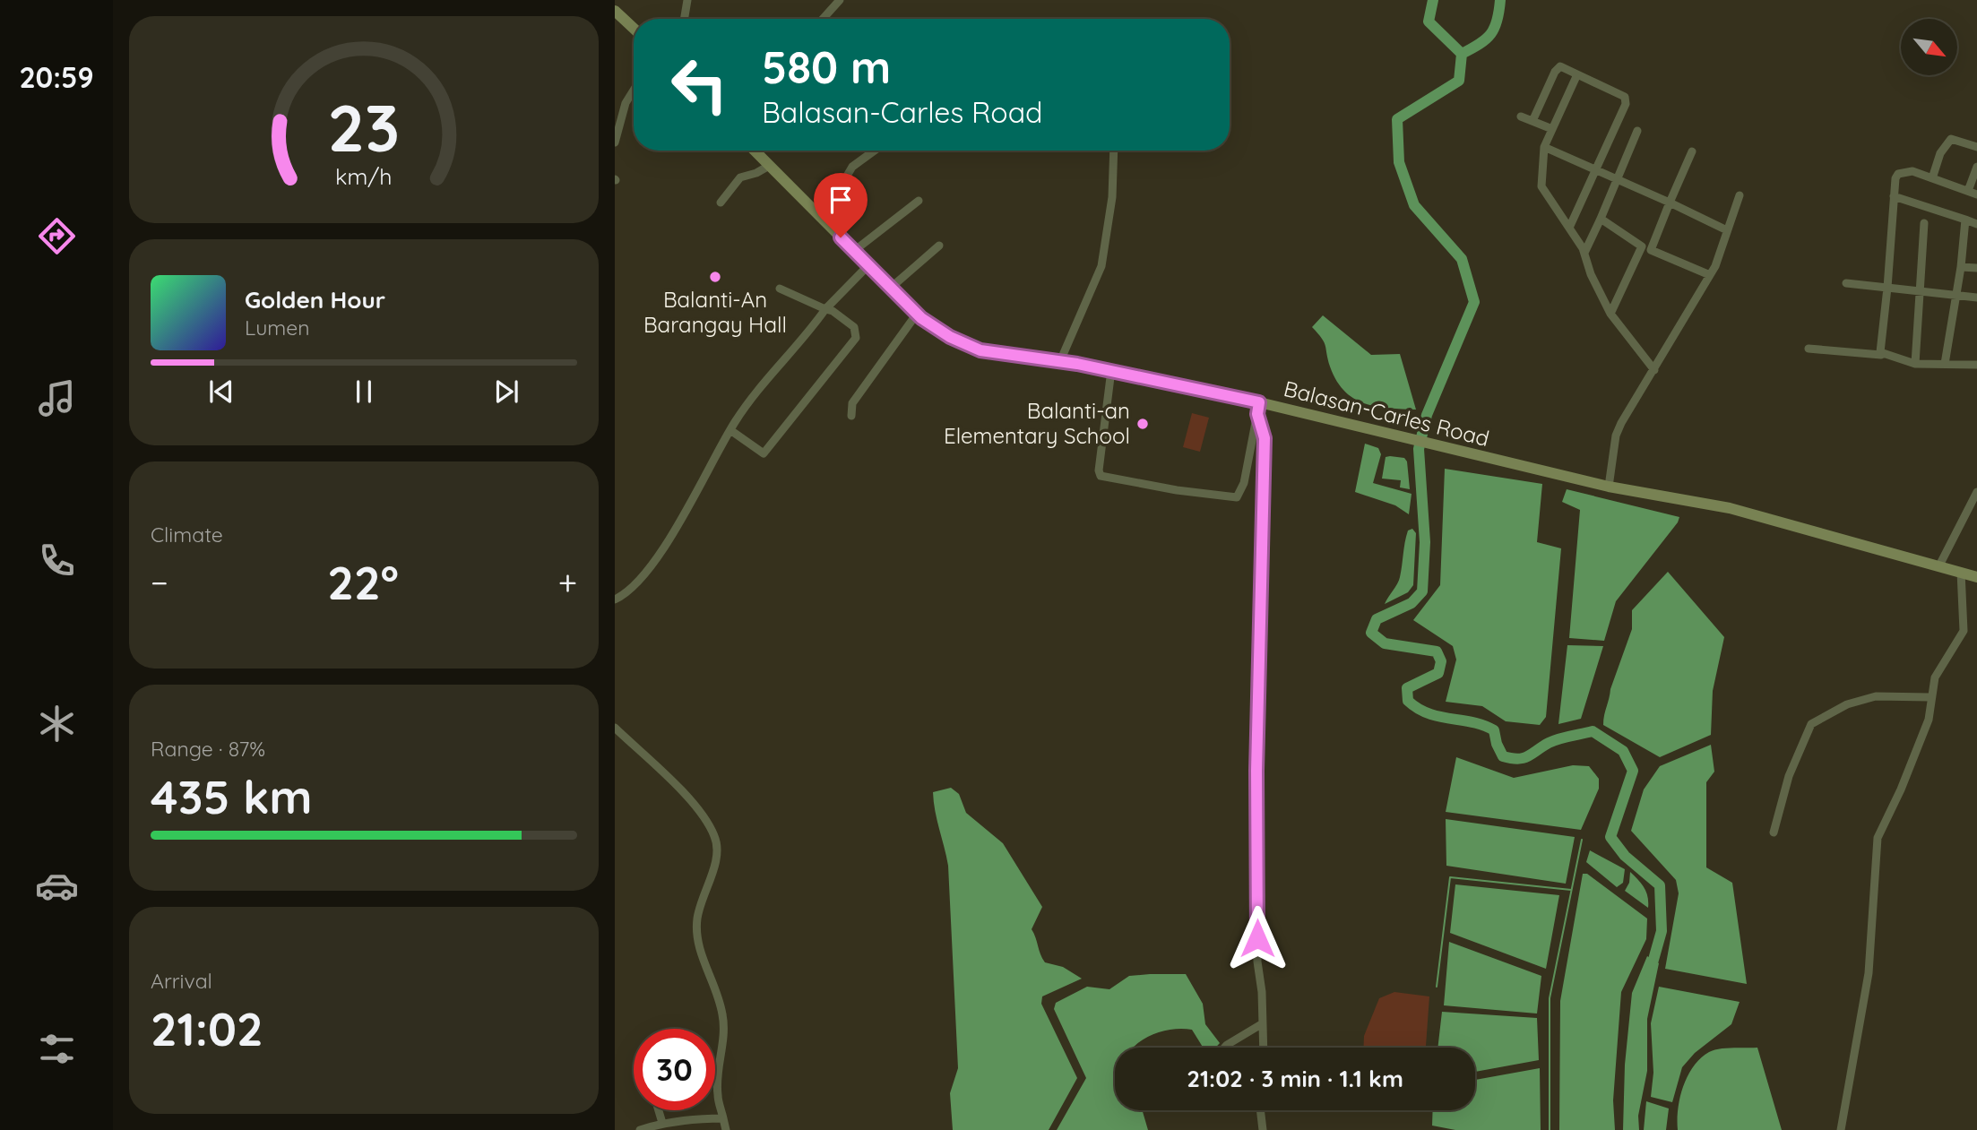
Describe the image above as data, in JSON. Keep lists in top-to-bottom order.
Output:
{
  "streets": {
    "main road": ["Balasan-Carles Road"]
  },
  "places": ["Balanti-An Barangay Hall", "Balanti-an Elementary School"],
  "north": "bottom right",
  "page": {
    "tabs": "20:59",
    "turn": ["580 m", "Balasan-Carles Road"],
    "song": ["Golden Hour", "Lumen"],
    "tile": [
      "Climate",
      ["Range · 87%", "435 km"],
      ["Arrival", "21:02"]
    ],
    "heat": ["−", "22°", "+"],
    "limit": "30",
    "trip": "21:02 · 3 min · 1.1 km",
    "gauge": ["23", "km/h"]
  }
}
